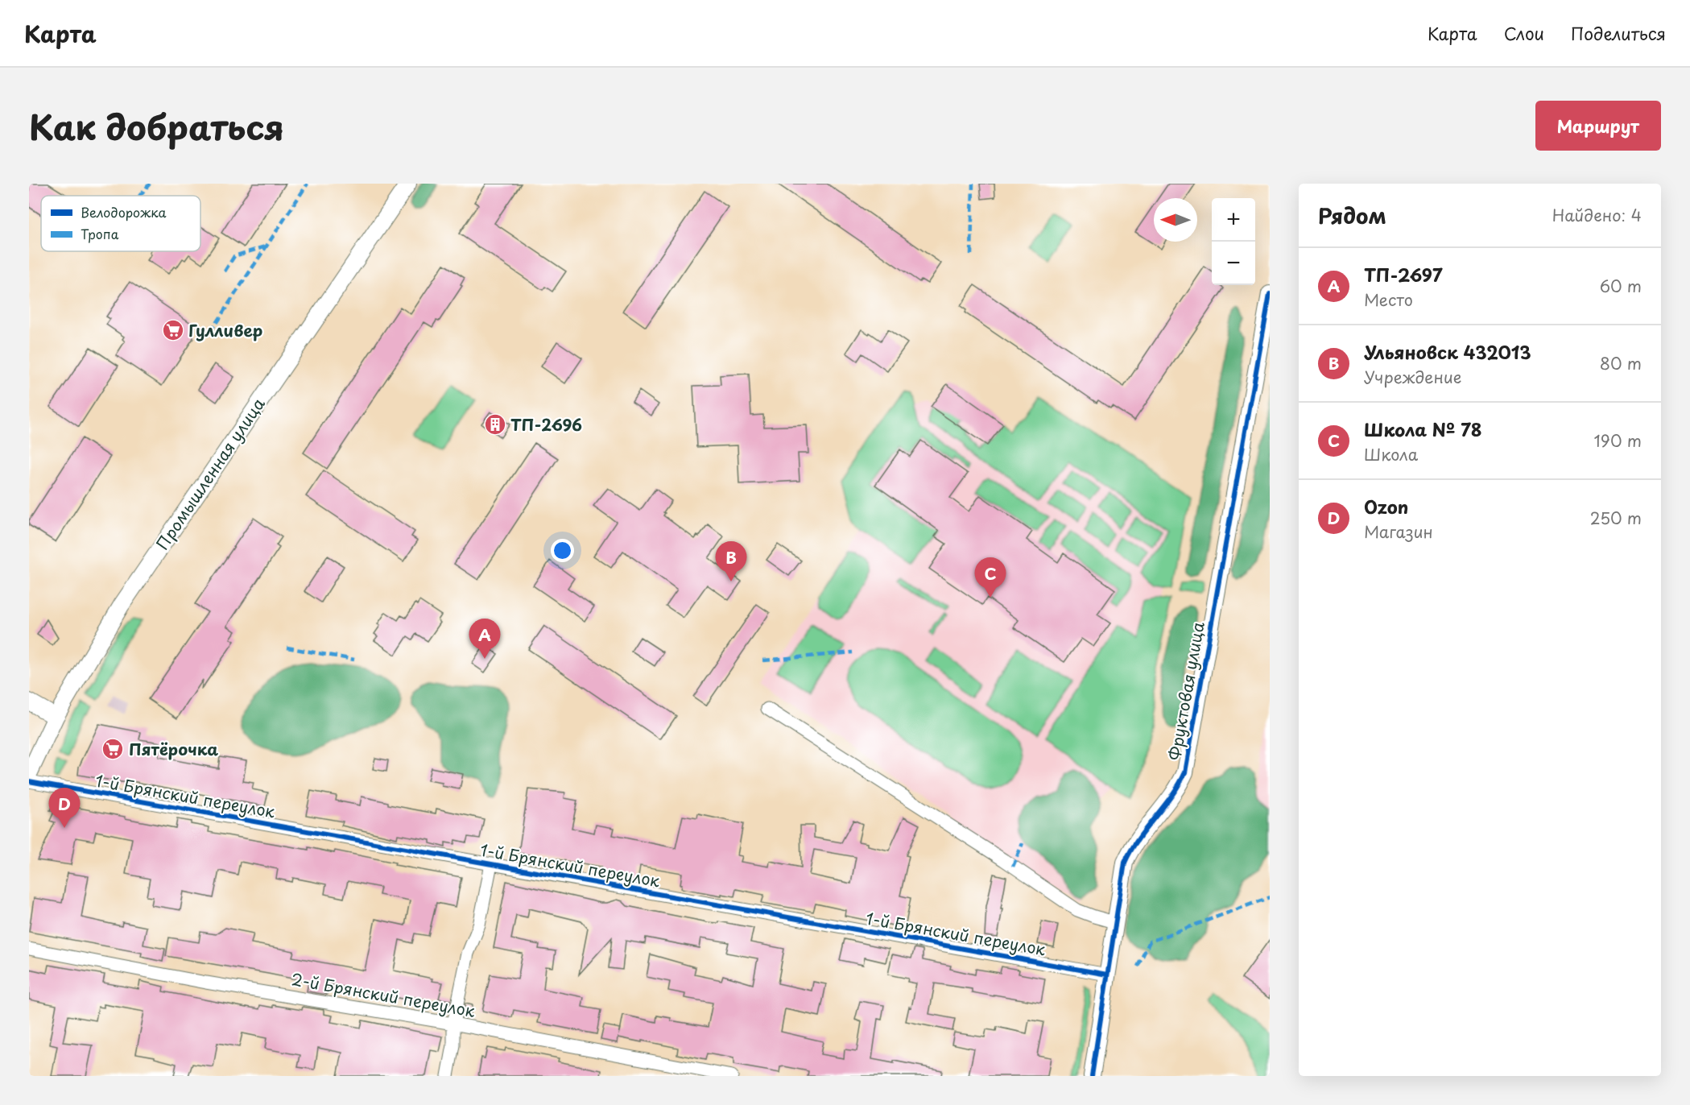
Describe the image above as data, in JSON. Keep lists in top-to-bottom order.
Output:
{
  "streets": {
    "street": [
      "Промышленная улица",
      "Фруктовая улица",
      "1-й Брянский переулок",
      "2-й Брянский переулок"
    ]
  },
  "crossings": [
    ["Фруктовая улица", "1-й Брянский переулок"]
  ],
  "places": {
    "supermarket": ["Гулливер", "Пятёрочка"],
    "building": ["ТП-2696"]
  },
  "legend": ["Велодорожка", "Тропа"],
  "north": "left",
  "page": {
    "header": "Карта",
    "nav": ["Карта", "Слои", "Поделиться"],
    "title": "Как добраться",
    "buttons": "Маршрут",
    "heading": ["Рядом", "Найдено: 4"],
    "map_buttons": ["+", "−"],
    "list": [
      {
        "mark": "A",
        "name": "ТП-2697",
        "note": "Место",
        "value": "60 m"
      },
      {
        "mark": "B",
        "name": "Ульяновск 432013",
        "note": "Учреждение",
        "value": "80 m"
      },
      {
        "mark": "C",
        "name": "Школа № 78",
        "note": "Школа",
        "value": "190 m"
      },
      {
        "mark": "D",
        "name": "Ozon",
        "note": "Магазин",
        "value": "250 m"
      }
    ],
    "pins": [
      "B",
      "C",
      "A",
      "D"
    ]
  }
}
